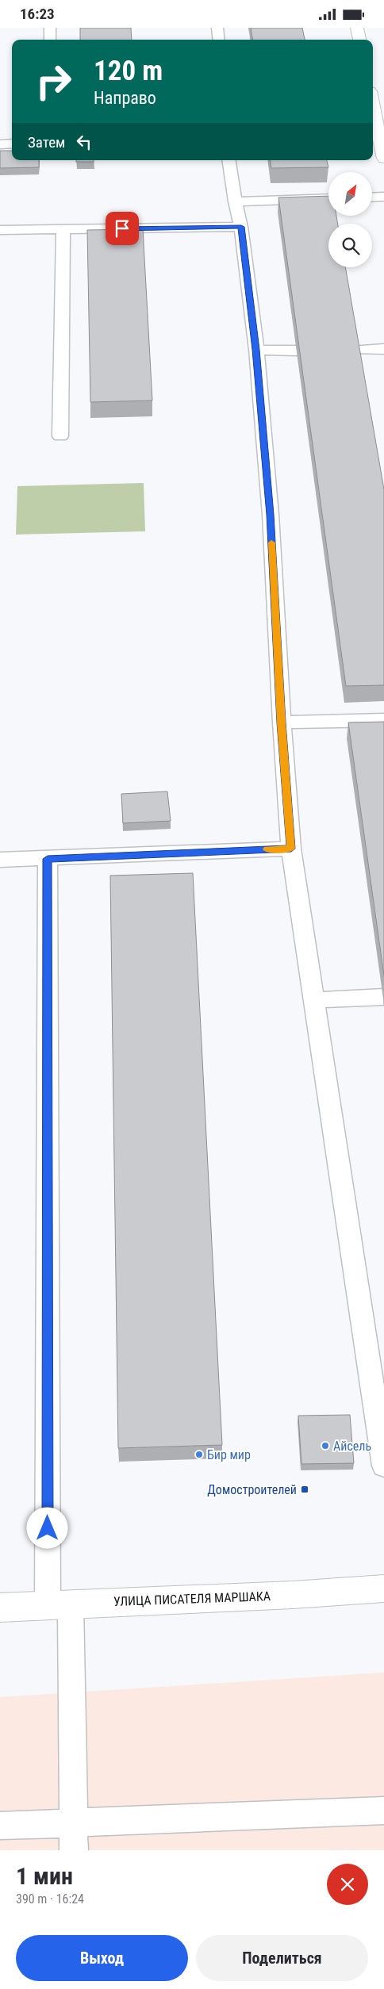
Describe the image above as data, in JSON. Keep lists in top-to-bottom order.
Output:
{
  "streets": {
    "street": ["УЛИЦА ПИСАТЕЛЯ МАРШАКА"]
  },
  "places": {
    "other": ["Айсель", "Бир мир"],
    "transit": ["Домостроителей"]
  },
  "north": "top right",
  "page": {
    "status": "16:23",
    "turn": ["120 m", "Направо"],
    "then": "Затем",
    "heading": ["1 мин", "390 m · 16:24"],
    "buttons": ["Выход", "Поделиться"]
  }
}
